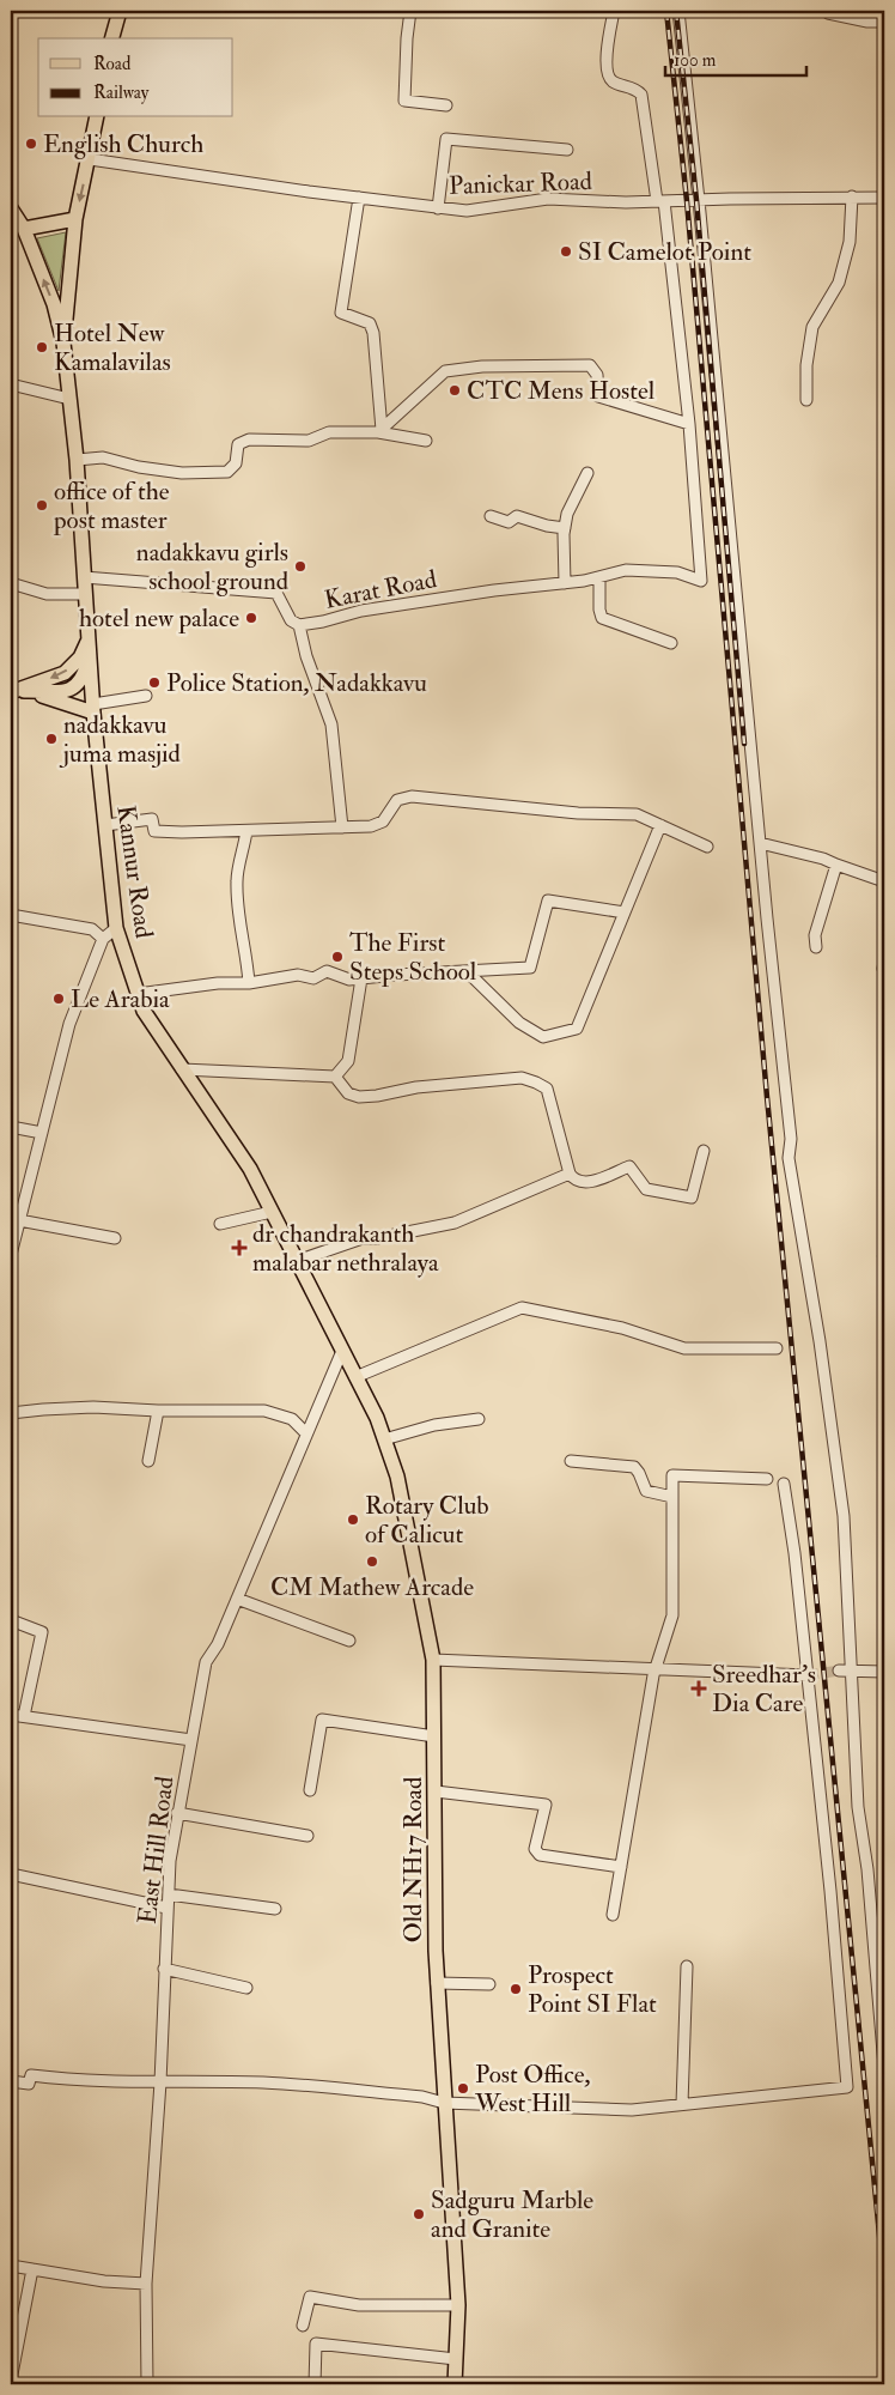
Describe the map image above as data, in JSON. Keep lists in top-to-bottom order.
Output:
{
  "streets": {
    "main road": ["Kannur Road", "Old NH17 Road"],
    "street": ["Panickar Road", "Karat Road", "East Hill Road"]
  },
  "crossings": [
    ["Karat Road", "Kannur Road"],
    ["Kannur Road", "East Hill Road"],
    ["Kannur Road", "Old NH17 Road"],
    ["East Hill Road", "Old NH17 Road"]
  ],
  "places": {
    "other": [
      "English Church",
      "SI Camelot Point",
      "Hotel New Kamalavilas",
      "CTC Mens Hostel",
      "office of the post master",
      "nadakkavu girls school ground",
      "hotel new palace",
      "Police Station, Nadakkavu",
      "nadakkavu juma masjid",
      "The First Steps School",
      "Le Arabia",
      "Rotary Club of Calicut",
      "CM Mathew Arcade",
      "Prospect Point SI Flat",
      "Post Office, West Hill",
      "Sadguru Marble and Granite"
    ],
    "health": ["dr chandrakanth malabar nethralaya", "Sreedhar's Dia Care"]
  },
  "legend": ["Road", "Railway"],
  "scale_bar": "100 m"
}
